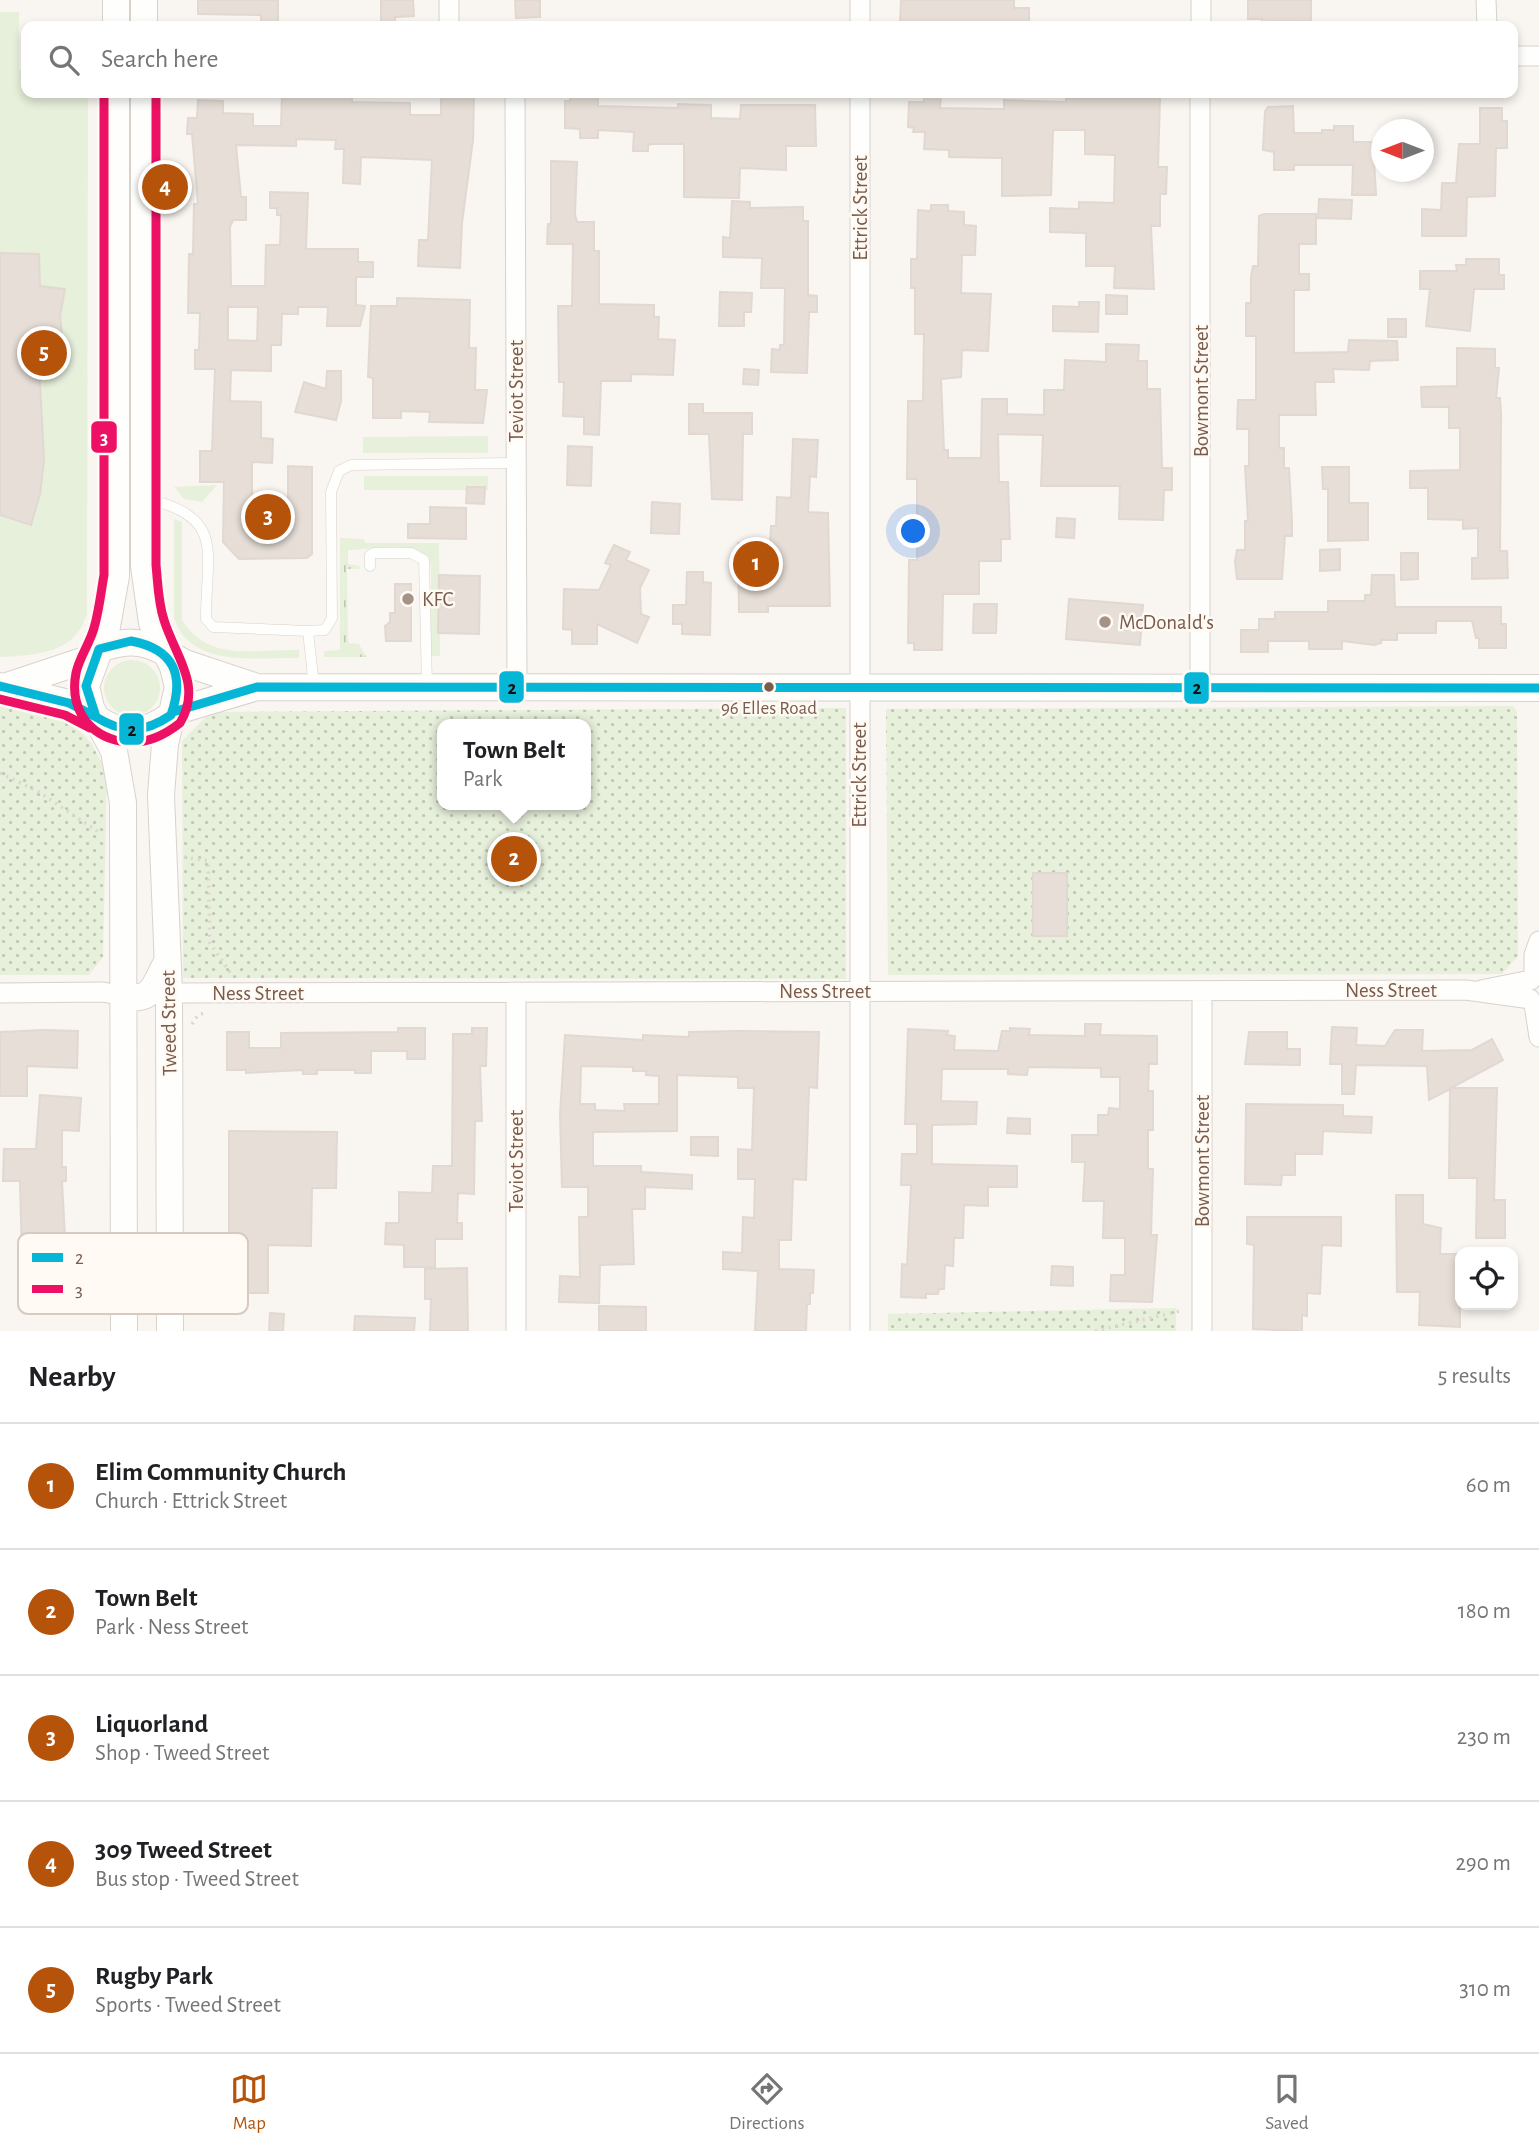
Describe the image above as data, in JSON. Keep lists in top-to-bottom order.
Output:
{
  "streets": {
    "main road": ["Tweed Street"],
    "street": [
      "Ettrick Street",
      "Teviot Street",
      "Bowmont Street",
      "Ness Street"
    ]
  },
  "crossings": [
    ["Ettrick Street", "Ness Street"],
    ["Teviot Street", "Ness Street"],
    ["Bowmont Street", "Ness Street"],
    ["Ness Street", "Tweed Street"]
  ],
  "places": ["KFC", "McDonald's", "96 Elles Road"],
  "lines": ["transit line 3", "transit line 2"],
  "legend": ["2", "3"],
  "north": "left",
  "page": {
    "search": "Search here",
    "pins": [
      "4",
      "5",
      "3",
      "1",
      "2"
    ],
    "popup": ["Town Belt", "Park"],
    "heading": ["Nearby", "5 results"],
    "list": [
      {
        "mark": "1",
        "name": "Elim Community Church",
        "note": "Church · Ettrick Street",
        "value": "60 m"
      },
      {
        "mark": "2",
        "name": "Town Belt",
        "note": "Park · Ness Street",
        "value": "180 m"
      },
      {
        "mark": "3",
        "name": "Liquorland",
        "note": "Shop · Tweed Street",
        "value": "230 m"
      },
      {
        "mark": "4",
        "name": "309 Tweed Street",
        "note": "Bus stop · Tweed Street",
        "value": "290 m"
      },
      {
        "mark": "5",
        "name": "Rugby Park",
        "note": "Sports · Tweed Street",
        "value": "310 m"
      }
    ],
    "nav": ["Map", "Directions", "Saved"]
  }
}
